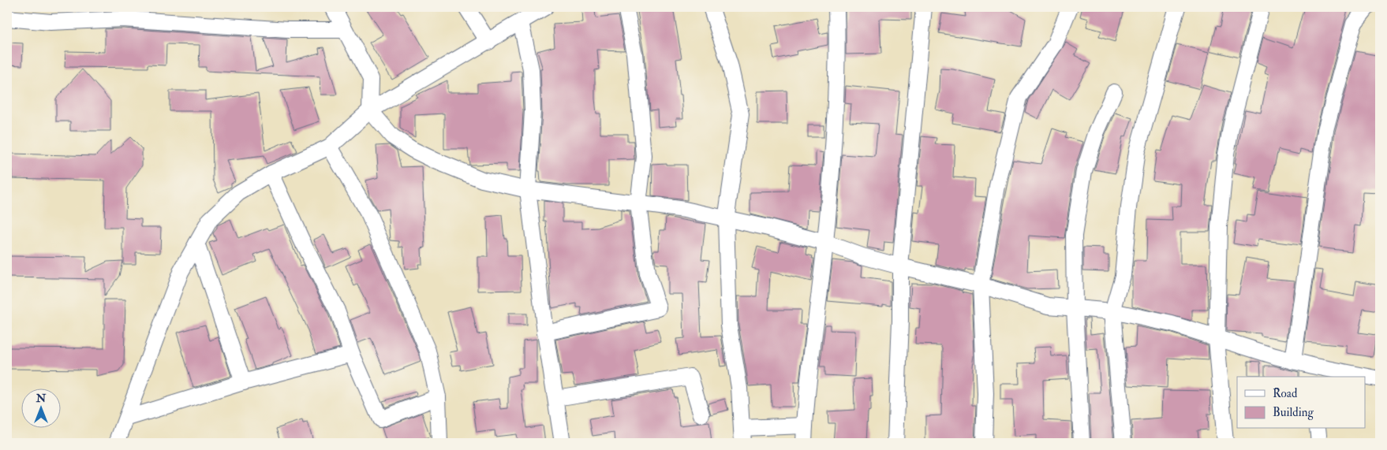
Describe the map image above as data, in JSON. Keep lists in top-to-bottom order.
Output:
{
  "legend": ["Road", "Building"],
  "north": "top"
}
